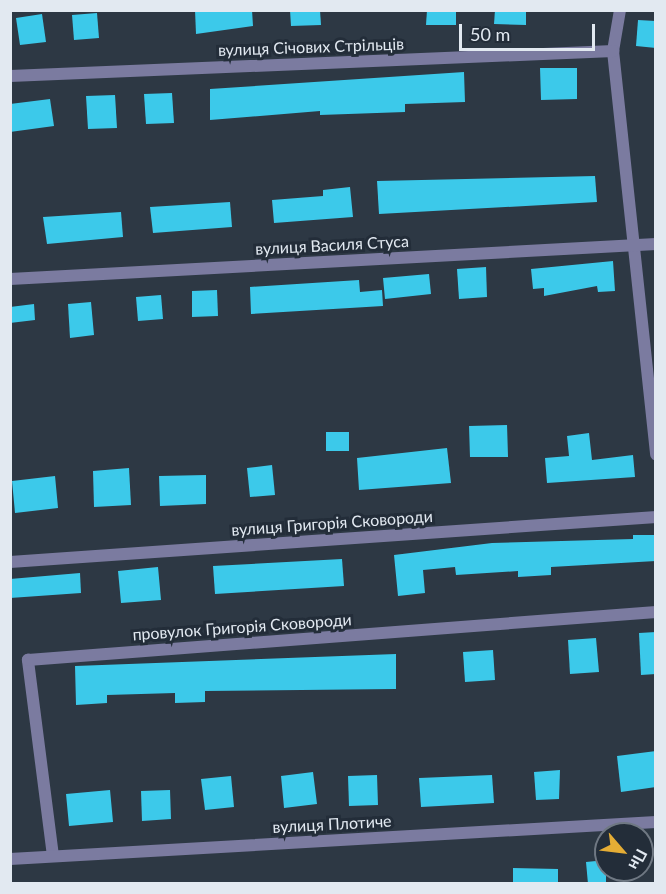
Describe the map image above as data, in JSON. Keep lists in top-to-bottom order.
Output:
{
  "streets": {
    "street": [
      "вулиця Січових Стрільців",
      "вулиця Василя Стуса",
      "вулиця Григорія Сковороди",
      "провулок Григорія Сковороди",
      "вулиця Плотиче"
    ]
  },
  "crossings": [
    ["провулок Григорія Сковороди", "вулиця Плотиче"]
  ],
  "scale_bar": "50 m",
  "north": "bottom right"
}
